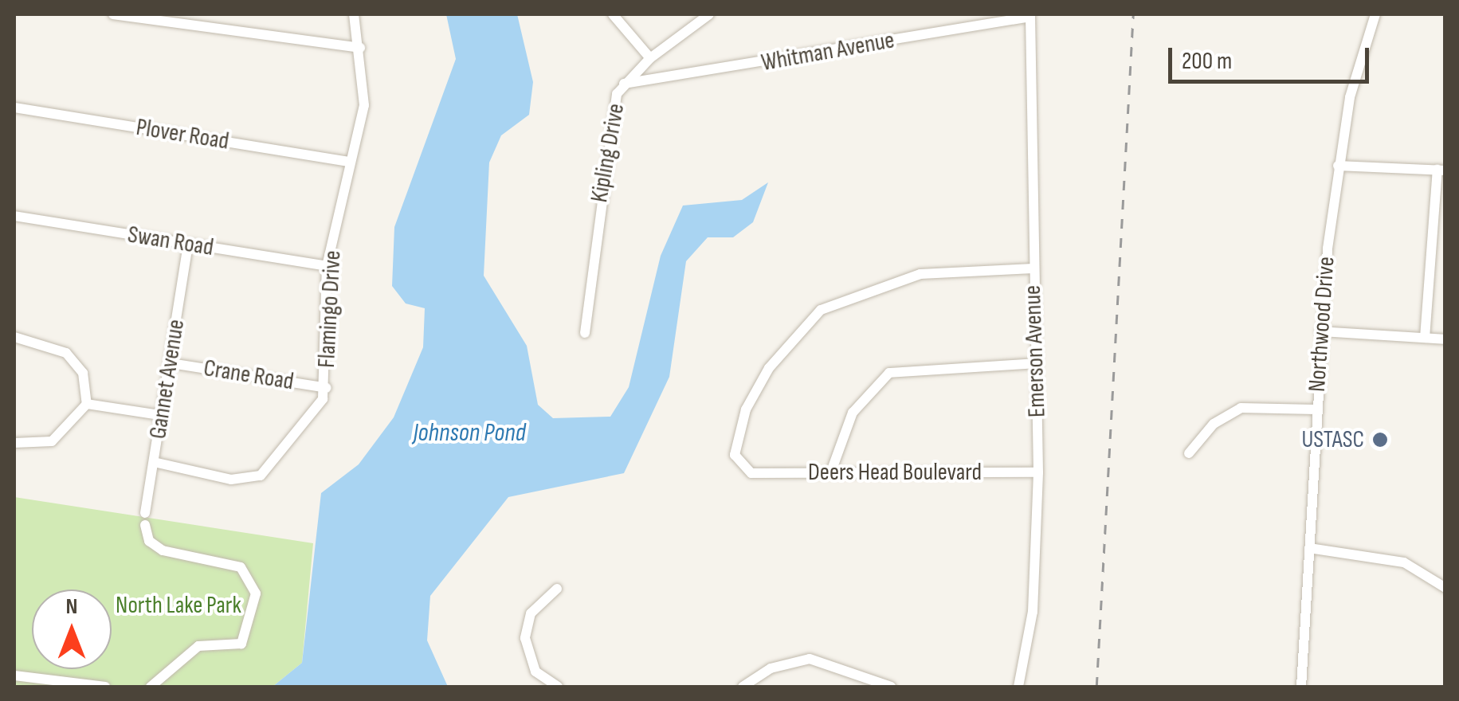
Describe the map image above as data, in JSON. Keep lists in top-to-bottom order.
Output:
{
  "streets": {
    "street": [
      "Whitman Avenue",
      "Plover Road",
      "Kipling Drive",
      "Swan Road",
      "Flamingo Drive",
      "Northwood Drive",
      "Emerson Avenue",
      "Crane Road",
      "Gannet Avenue",
      "Deers Head Boulevard"
    ]
  },
  "crossings": [
    ["Whitman Avenue", "Kipling Drive"],
    ["Whitman Avenue", "Emerson Avenue"],
    ["Plover Road", "Flamingo Drive"],
    ["Swan Road", "Flamingo Drive"],
    ["Swan Road", "Gannet Avenue"],
    ["Flamingo Drive", "Crane Road"],
    ["Flamingo Drive", "Gannet Avenue"],
    ["Emerson Avenue", "Deers Head Boulevard"],
    ["Crane Road", "Gannet Avenue"]
  ],
  "water": ["Johnson Pond"],
  "parks": ["North Lake Park"],
  "places": ["USTASC"],
  "scale_bar": "200 m",
  "north": "top"
}
